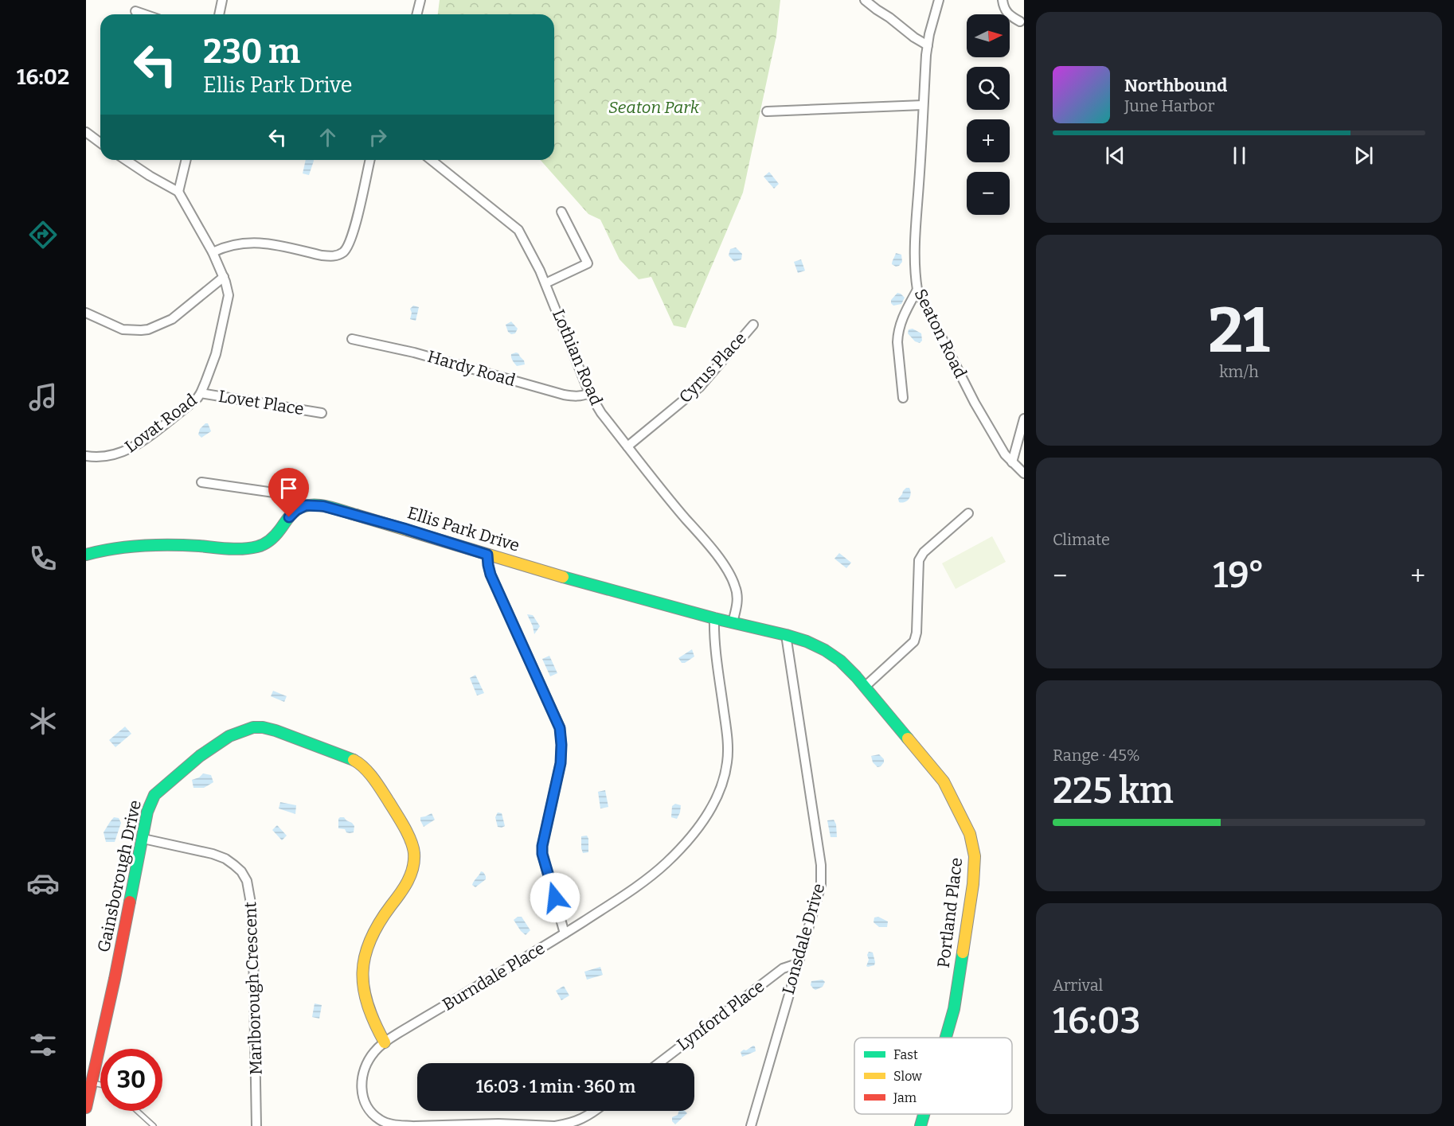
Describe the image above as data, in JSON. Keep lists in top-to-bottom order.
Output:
{
  "streets": {
    "street": [
      "Seaton Road",
      "Lothian Road",
      "Cyrus Place",
      "Hardy Road",
      "Lovet Place",
      "Lovat Road",
      "Ellis Park Drive",
      "Gainsborough Drive",
      "Portland Place",
      "Lonsdale Drive",
      "Burndale Place",
      "Marlborough Crescent",
      "Lynford Place"
    ]
  },
  "crossings": [
    ["Lothian Road", "Cyrus Place"],
    ["Lothian Road", "Hardy Road"],
    ["Lothian Road", "Ellis Park Drive"],
    ["Lovet Place", "Lovat Road"],
    ["Ellis Park Drive", "Portland Place"],
    ["Ellis Park Drive", "Lonsdale Drive"],
    ["Ellis Park Drive", "Burndale Place"],
    ["Gainsborough Drive", "Burndale Place"],
    ["Gainsborough Drive", "Marlborough Crescent"],
    ["Portland Place", "Lonsdale Drive"],
    ["Lonsdale Drive", "Lynford Place"]
  ],
  "parks": ["Seaton Park"],
  "legend": ["Fast", "Slow", "Jam"],
  "north": "right",
  "page": {
    "tabs": "16:02",
    "map_buttons": ["+", "−"],
    "turn": ["230 m", "Ellis Park Drive"],
    "song": ["Northbound", "June Harbor"],
    "tile": [
      ["21", "km/h"],
      "Climate",
      ["Range · 45%", "225 km"],
      ["Arrival", "16:03"]
    ],
    "heat": ["−", "19°", "+"],
    "limit": "30",
    "trip": "16:03 · 1 min · 360 m"
  }
}
